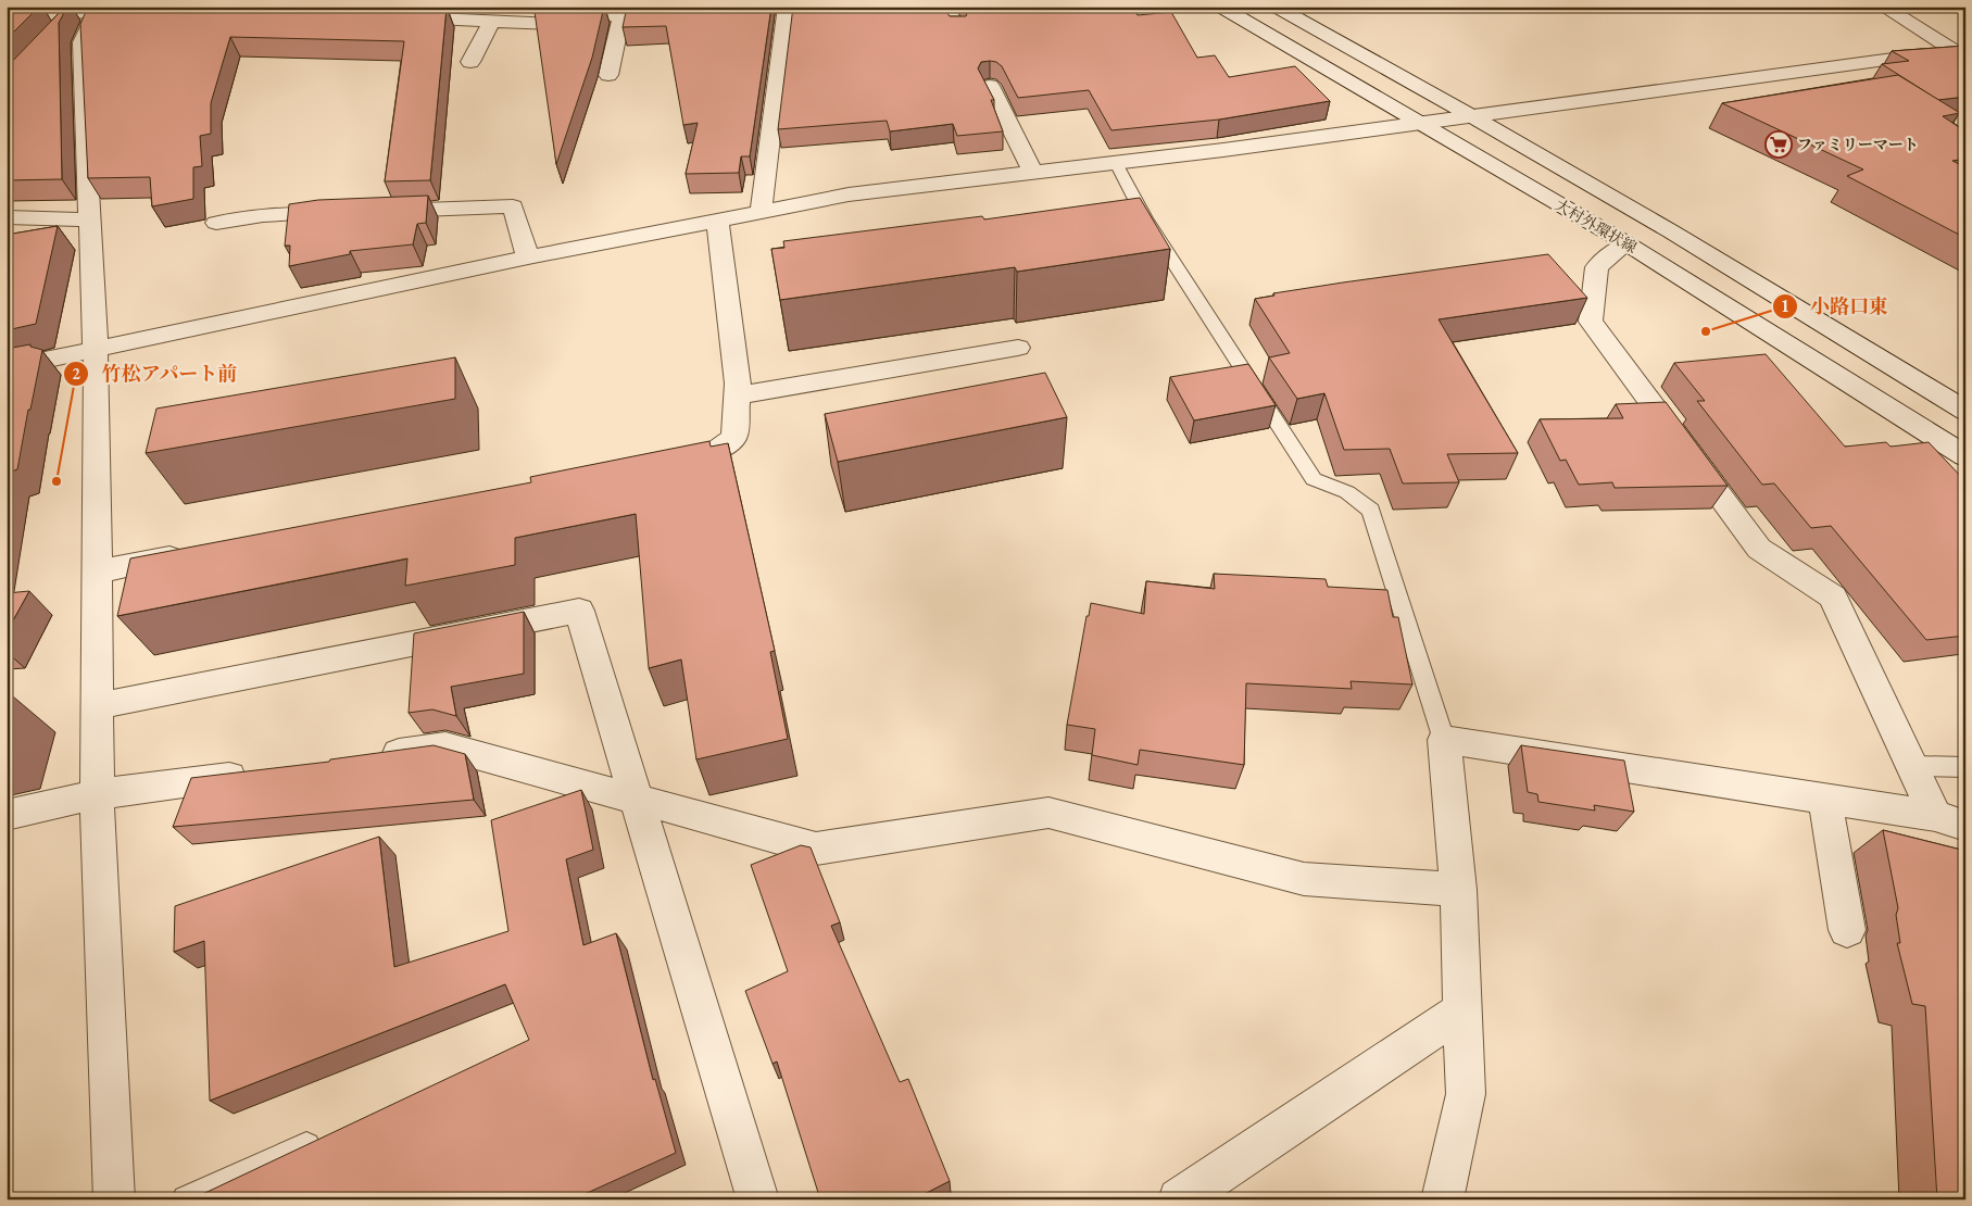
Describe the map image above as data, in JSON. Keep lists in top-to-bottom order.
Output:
{
  "streets": {
    "street": ["大村外環状線"]
  },
  "places": {
    "supermarket": ["ファミリーマート"],
    "other": ["小路口東", "竹松アパート前"]
  }
}
